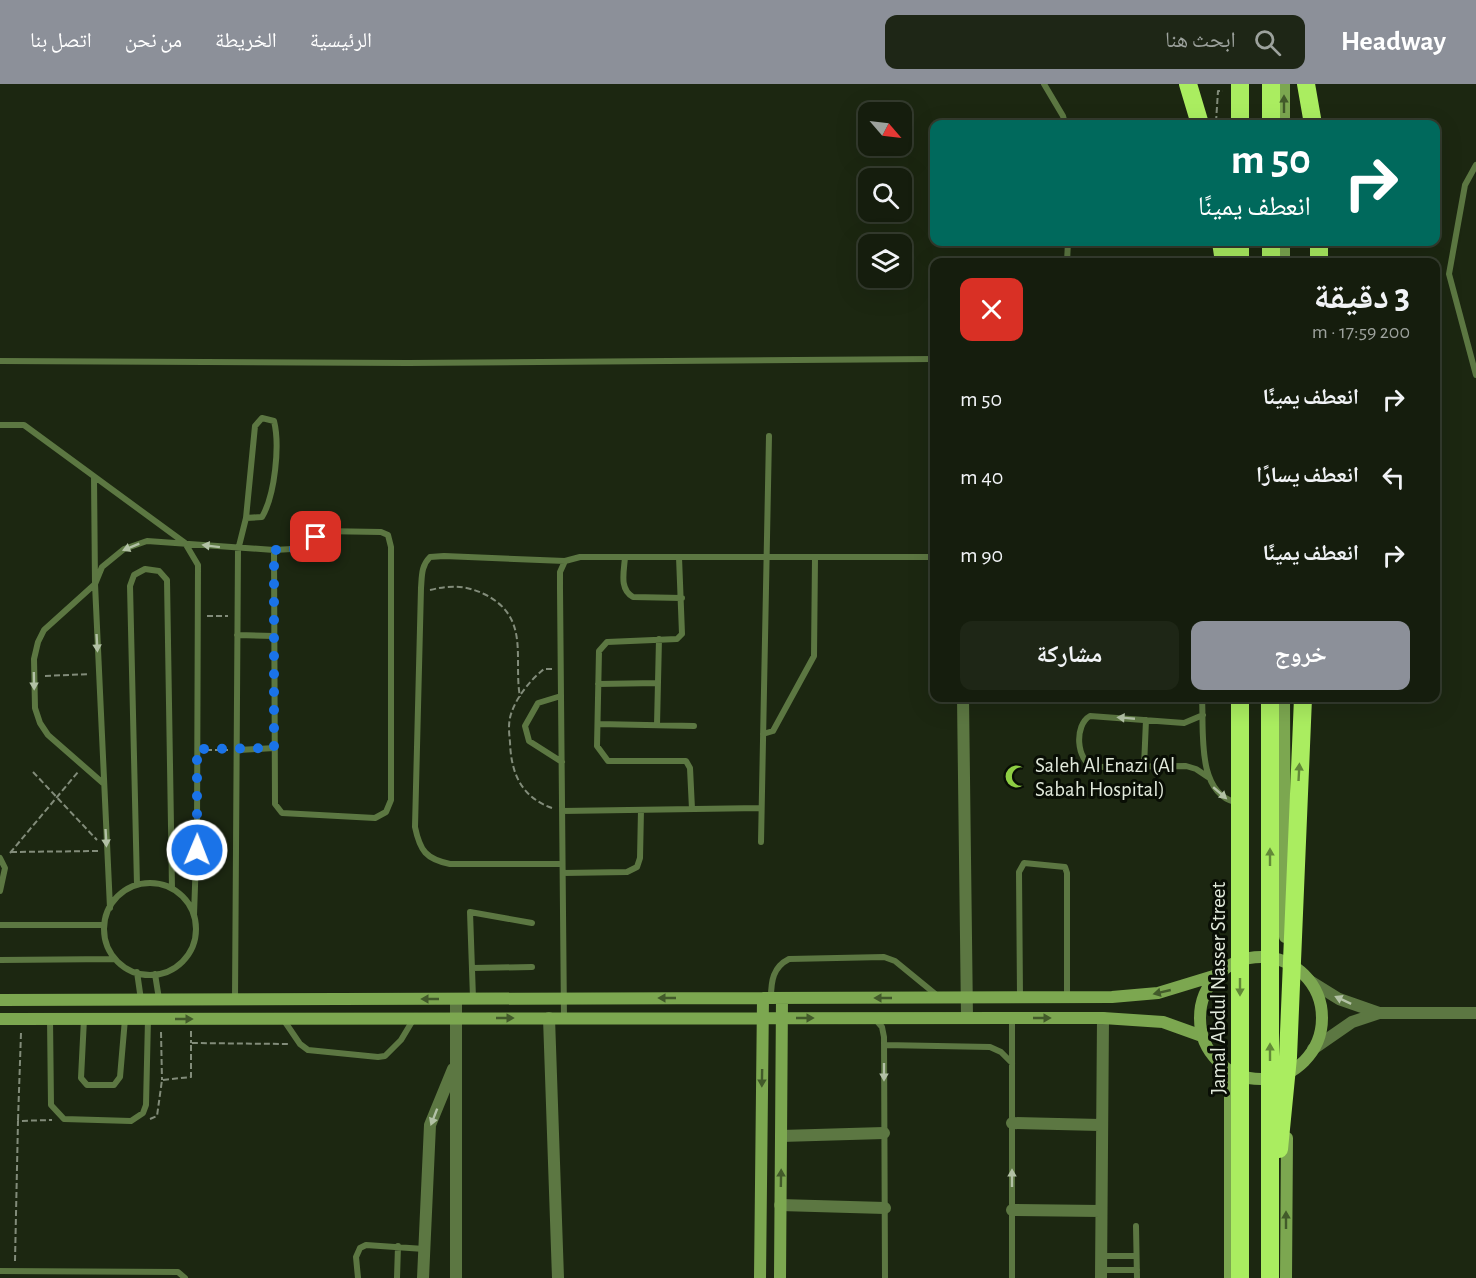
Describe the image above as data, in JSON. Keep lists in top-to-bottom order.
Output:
{
  "streets": {
    "highway": ["Jamal Abdul Nasser Street"]
  },
  "places": {
    "mosque": ["Saleh Al Enazi (Al Sabah Hospital)"]
  },
  "north": "bottom right",
  "page": {
    "header": "Headway",
    "search": "ابحث هنا",
    "nav": [
      "الرئيسية",
      "الخريطة",
      "من نحن",
      "اتصل بنا"
    ],
    "turn": ["50 m", "انعطف يمينًا"],
    "heading": ["3 دقيقة", "200 m · 17:59"],
    "list": [
      {
        "name": "انعطف يمينًا",
        "value": "50 m"
      },
      {
        "name": "انعطف يسارًا",
        "value": "40 m"
      },
      {
        "name": "انعطف يمينًا",
        "value": "90 m"
      }
    ],
    "buttons": ["خروج", "مشاركة"]
  }
}
